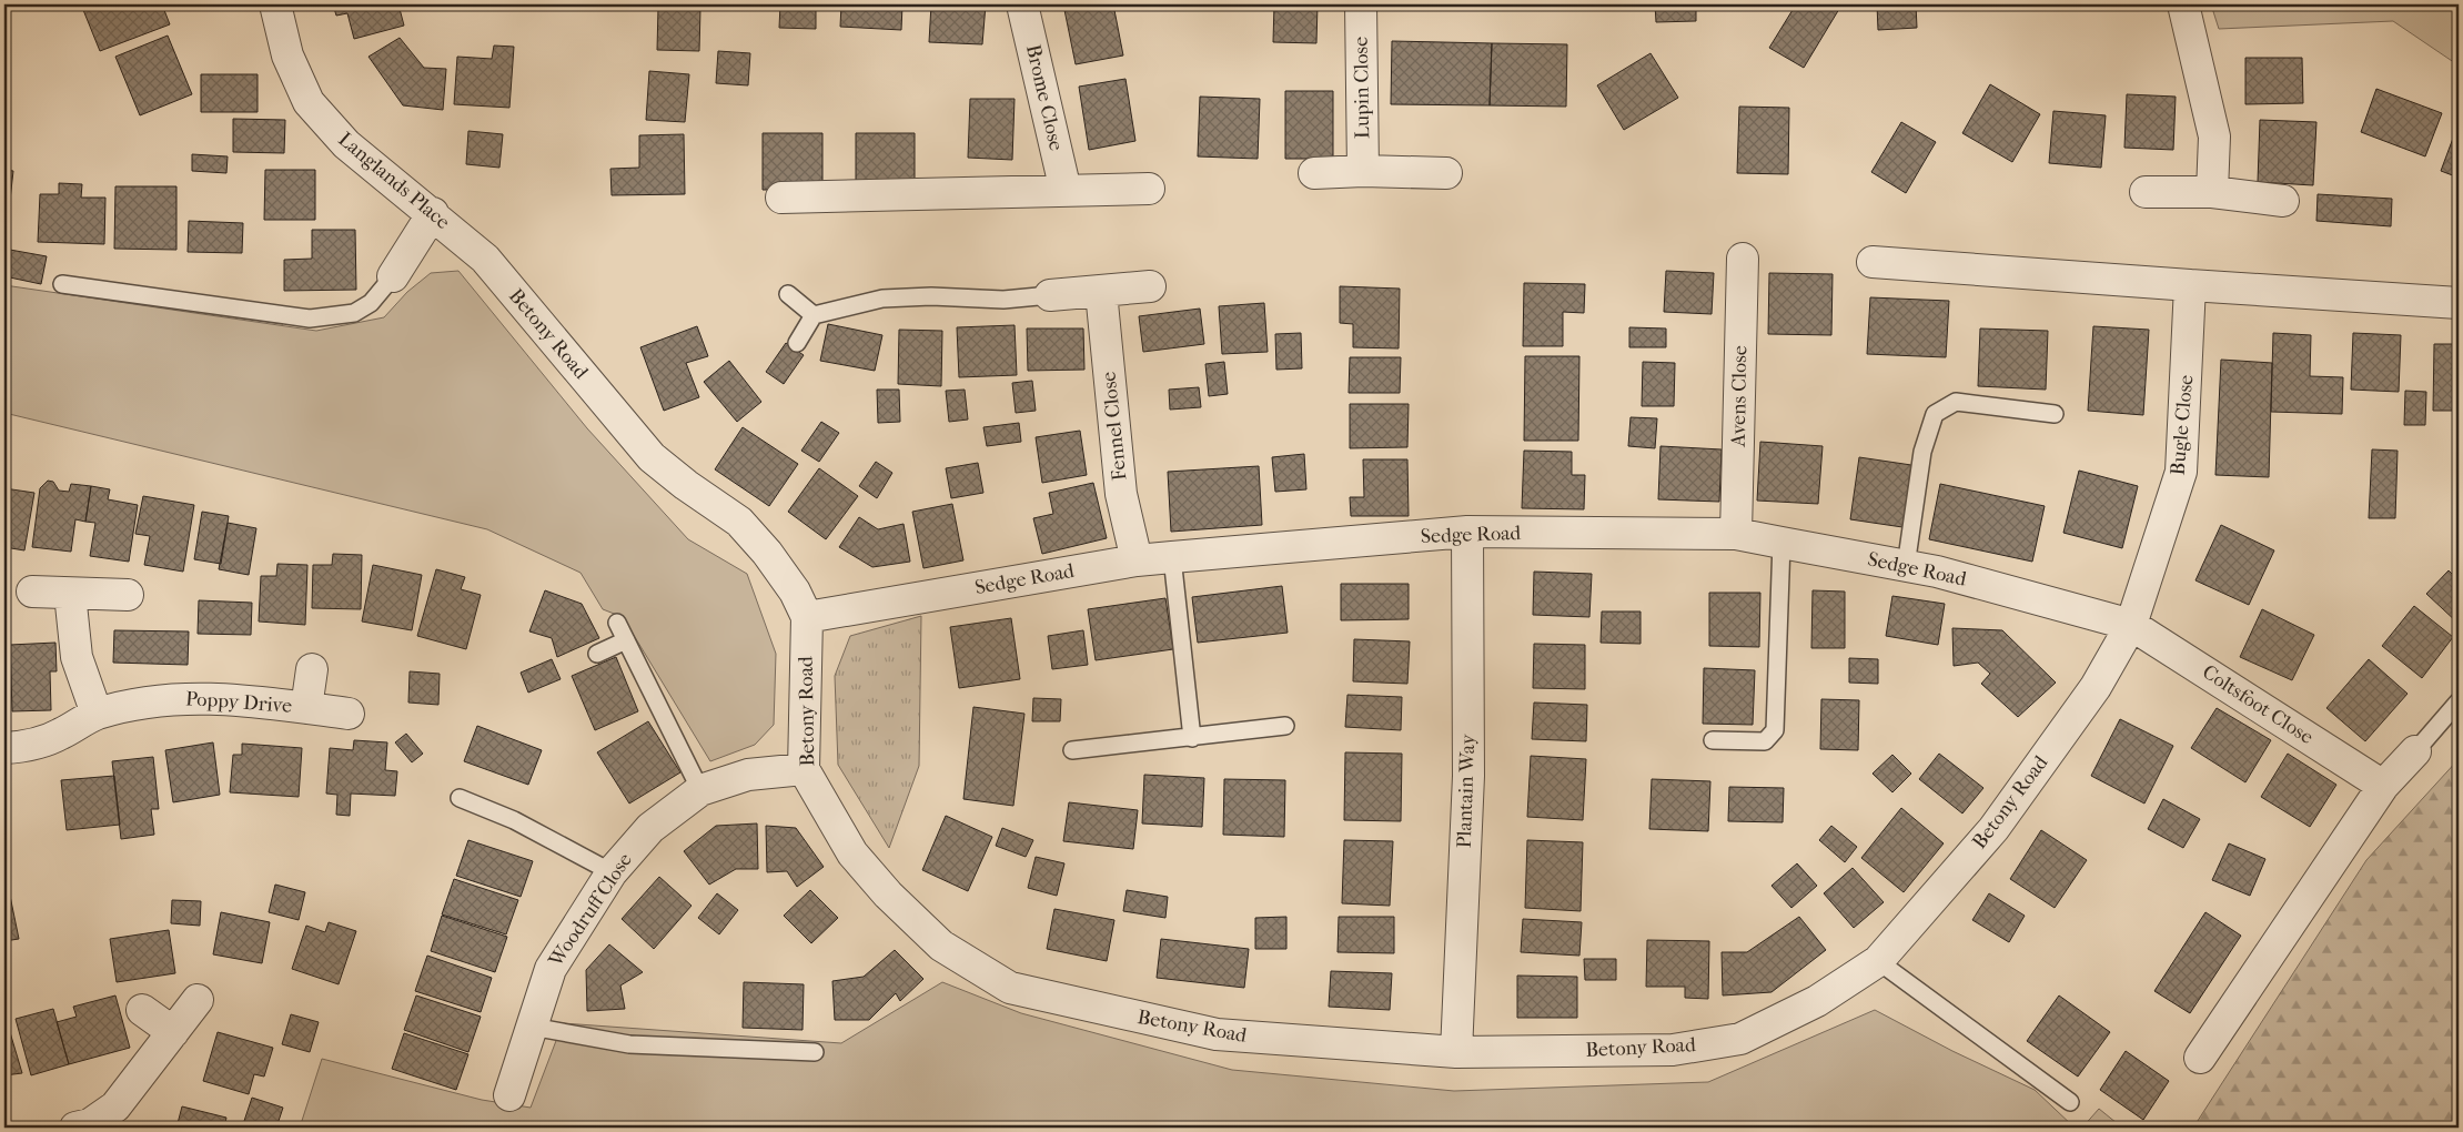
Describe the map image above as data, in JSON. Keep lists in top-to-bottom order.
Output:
{
  "streets": {
    "street": [
      "Lupin Close",
      "Brome Close",
      "Langlands Place",
      "Betony Road",
      "Avens Close",
      "Bugle Close",
      "Fennel Close",
      "Sedge Road",
      "Poppy Drive",
      "Coltsfoot Close",
      "Plantain Way",
      "Woodruff Close"
    ]
  },
  "crossings": [
    ["Langlands Place", "Betony Road"],
    ["Betony Road", "Bugle Close"],
    ["Betony Road", "Sedge Road"],
    ["Betony Road", "Coltsfoot Close"],
    ["Betony Road", "Plantain Way"],
    ["Betony Road", "Woodruff Close"],
    ["Avens Close", "Sedge Road"],
    ["Bugle Close", "Sedge Road"],
    ["Bugle Close", "Coltsfoot Close"],
    ["Fennel Close", "Sedge Road"],
    ["Sedge Road", "Coltsfoot Close"],
    ["Sedge Road", "Plantain Way"]
  ]
}
